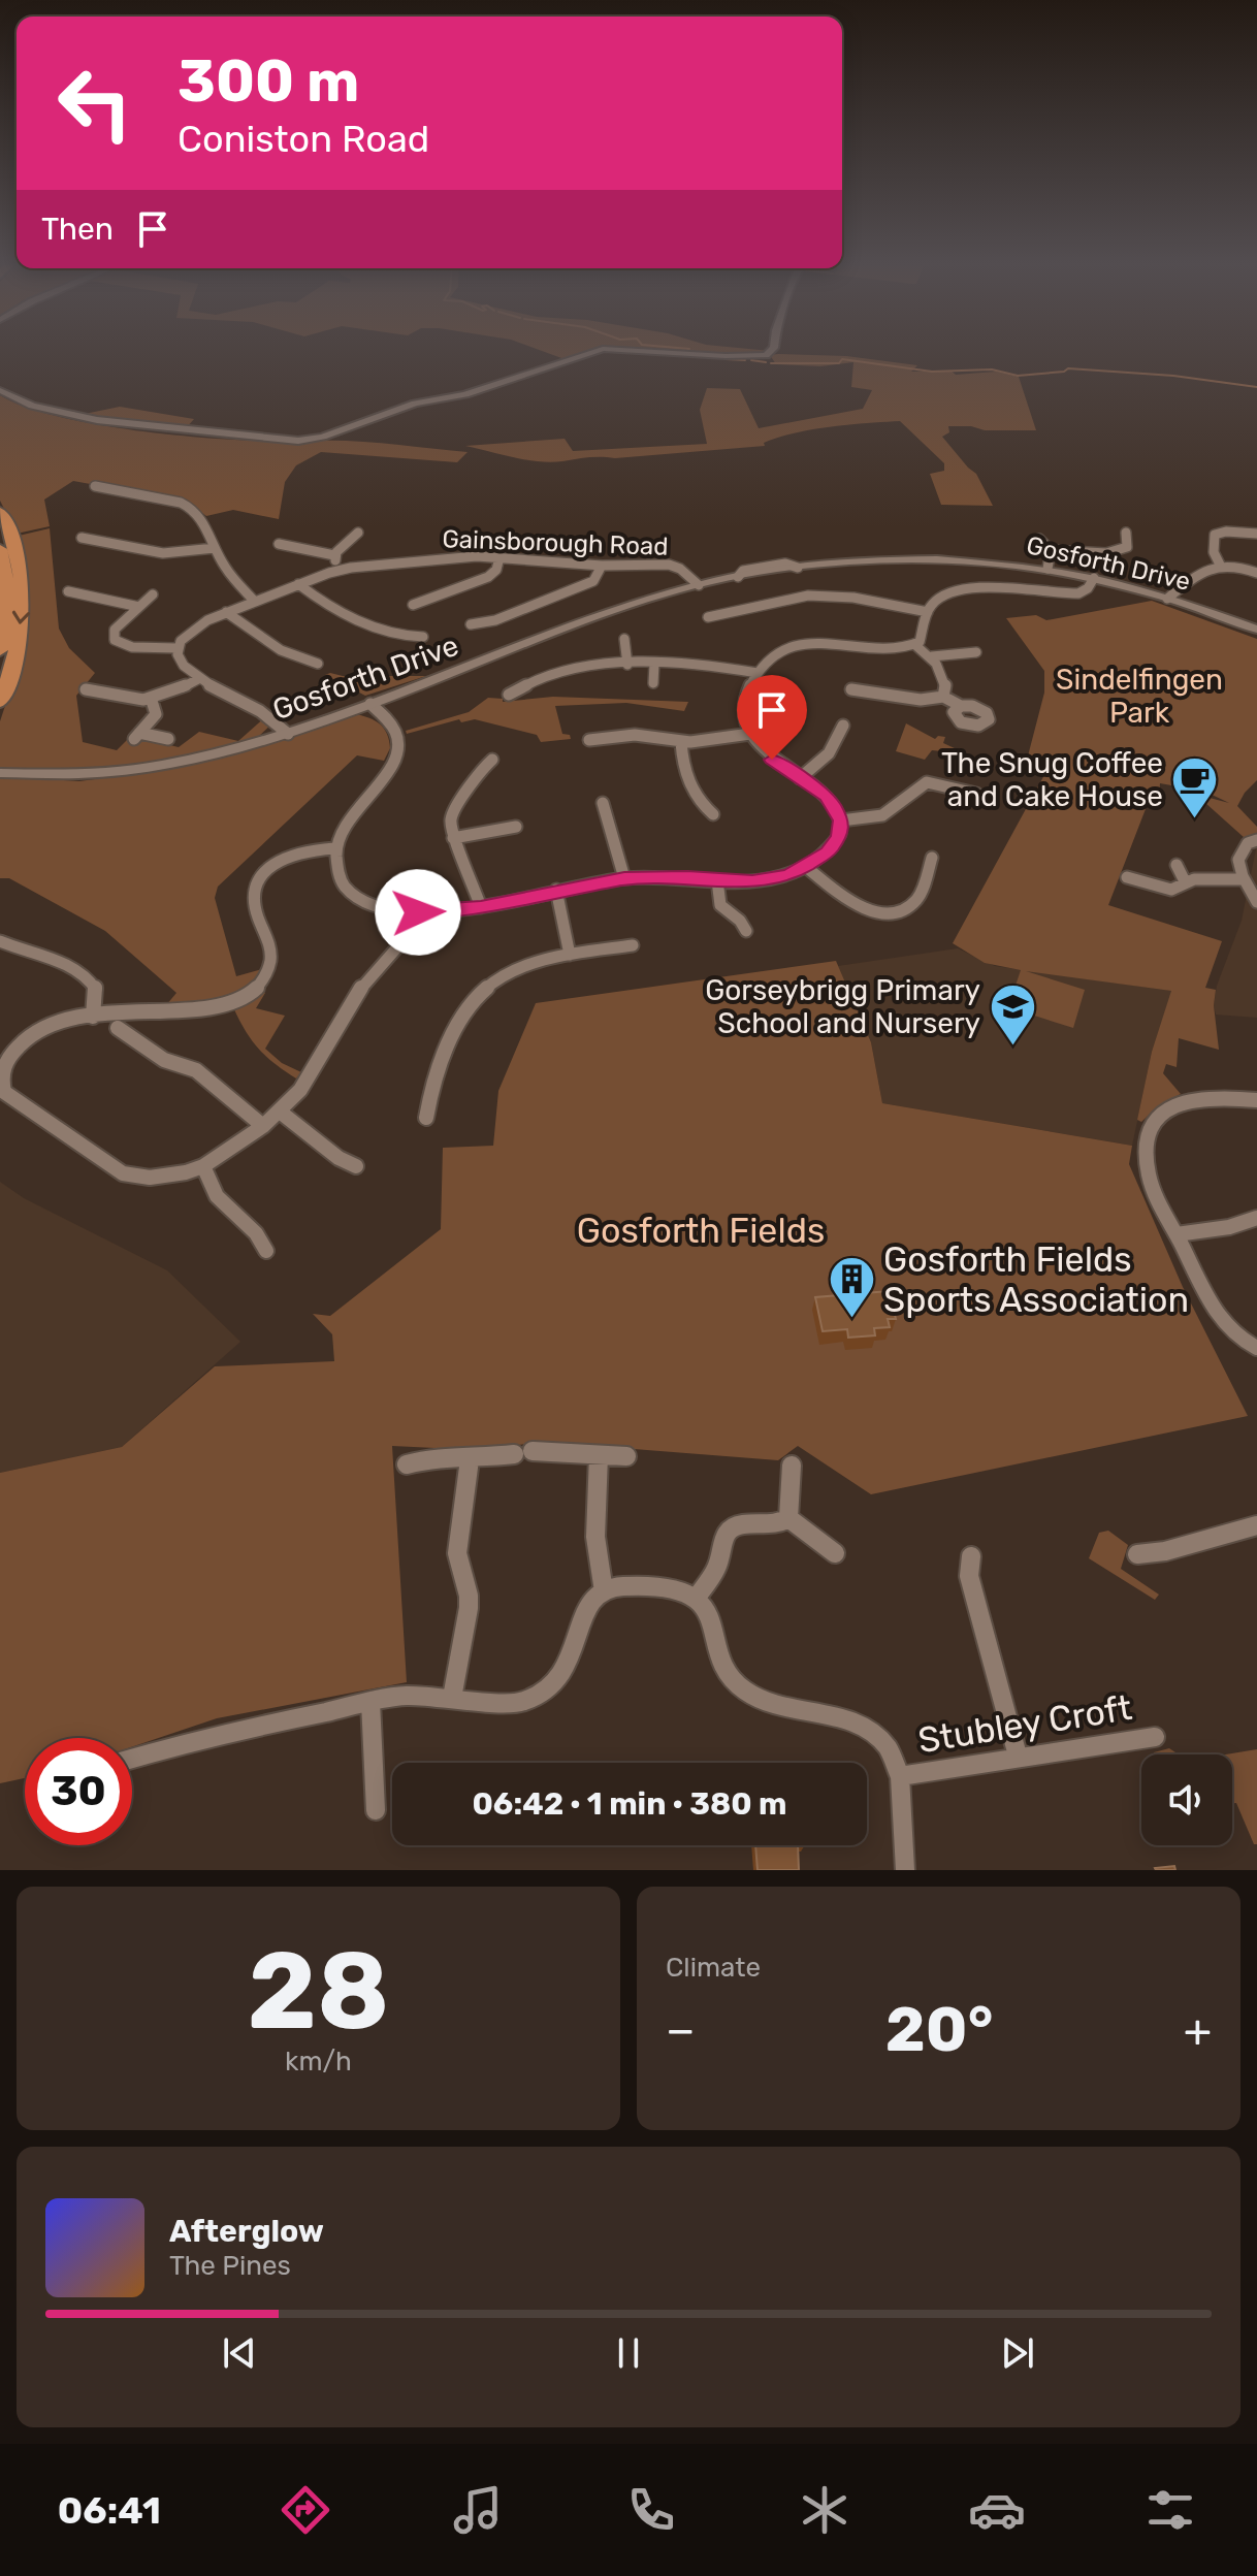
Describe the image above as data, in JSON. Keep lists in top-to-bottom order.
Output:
{
  "streets": {
    "street": ["Gainsborough Road", "Gosforth Drive", "Stubley Croft"]
  },
  "crossings": [
    ["Gainsborough Road", "Gosforth Drive"]
  ],
  "parks": ["Sindelfingen Park", "Gosforth Fields"],
  "places": {
    "cafe": ["The Snug Coffee and Cake House"],
    "school or university": ["Gorseybrigg Primary School and Nursery"],
    "building": ["Gosforth Fields Sports Association"]
  },
  "page": {
    "turn": ["300 m", "Coniston Road"],
    "then": "Then",
    "limit": "30",
    "trip": "06:42 · 1 min · 380 m",
    "tile": [
      ["28", "km/h"],
      "Climate"
    ],
    "heat": ["−", "20°", "+"],
    "song": ["Afterglow", "The Pines"],
    "tabs": "06:41"
  }
}
